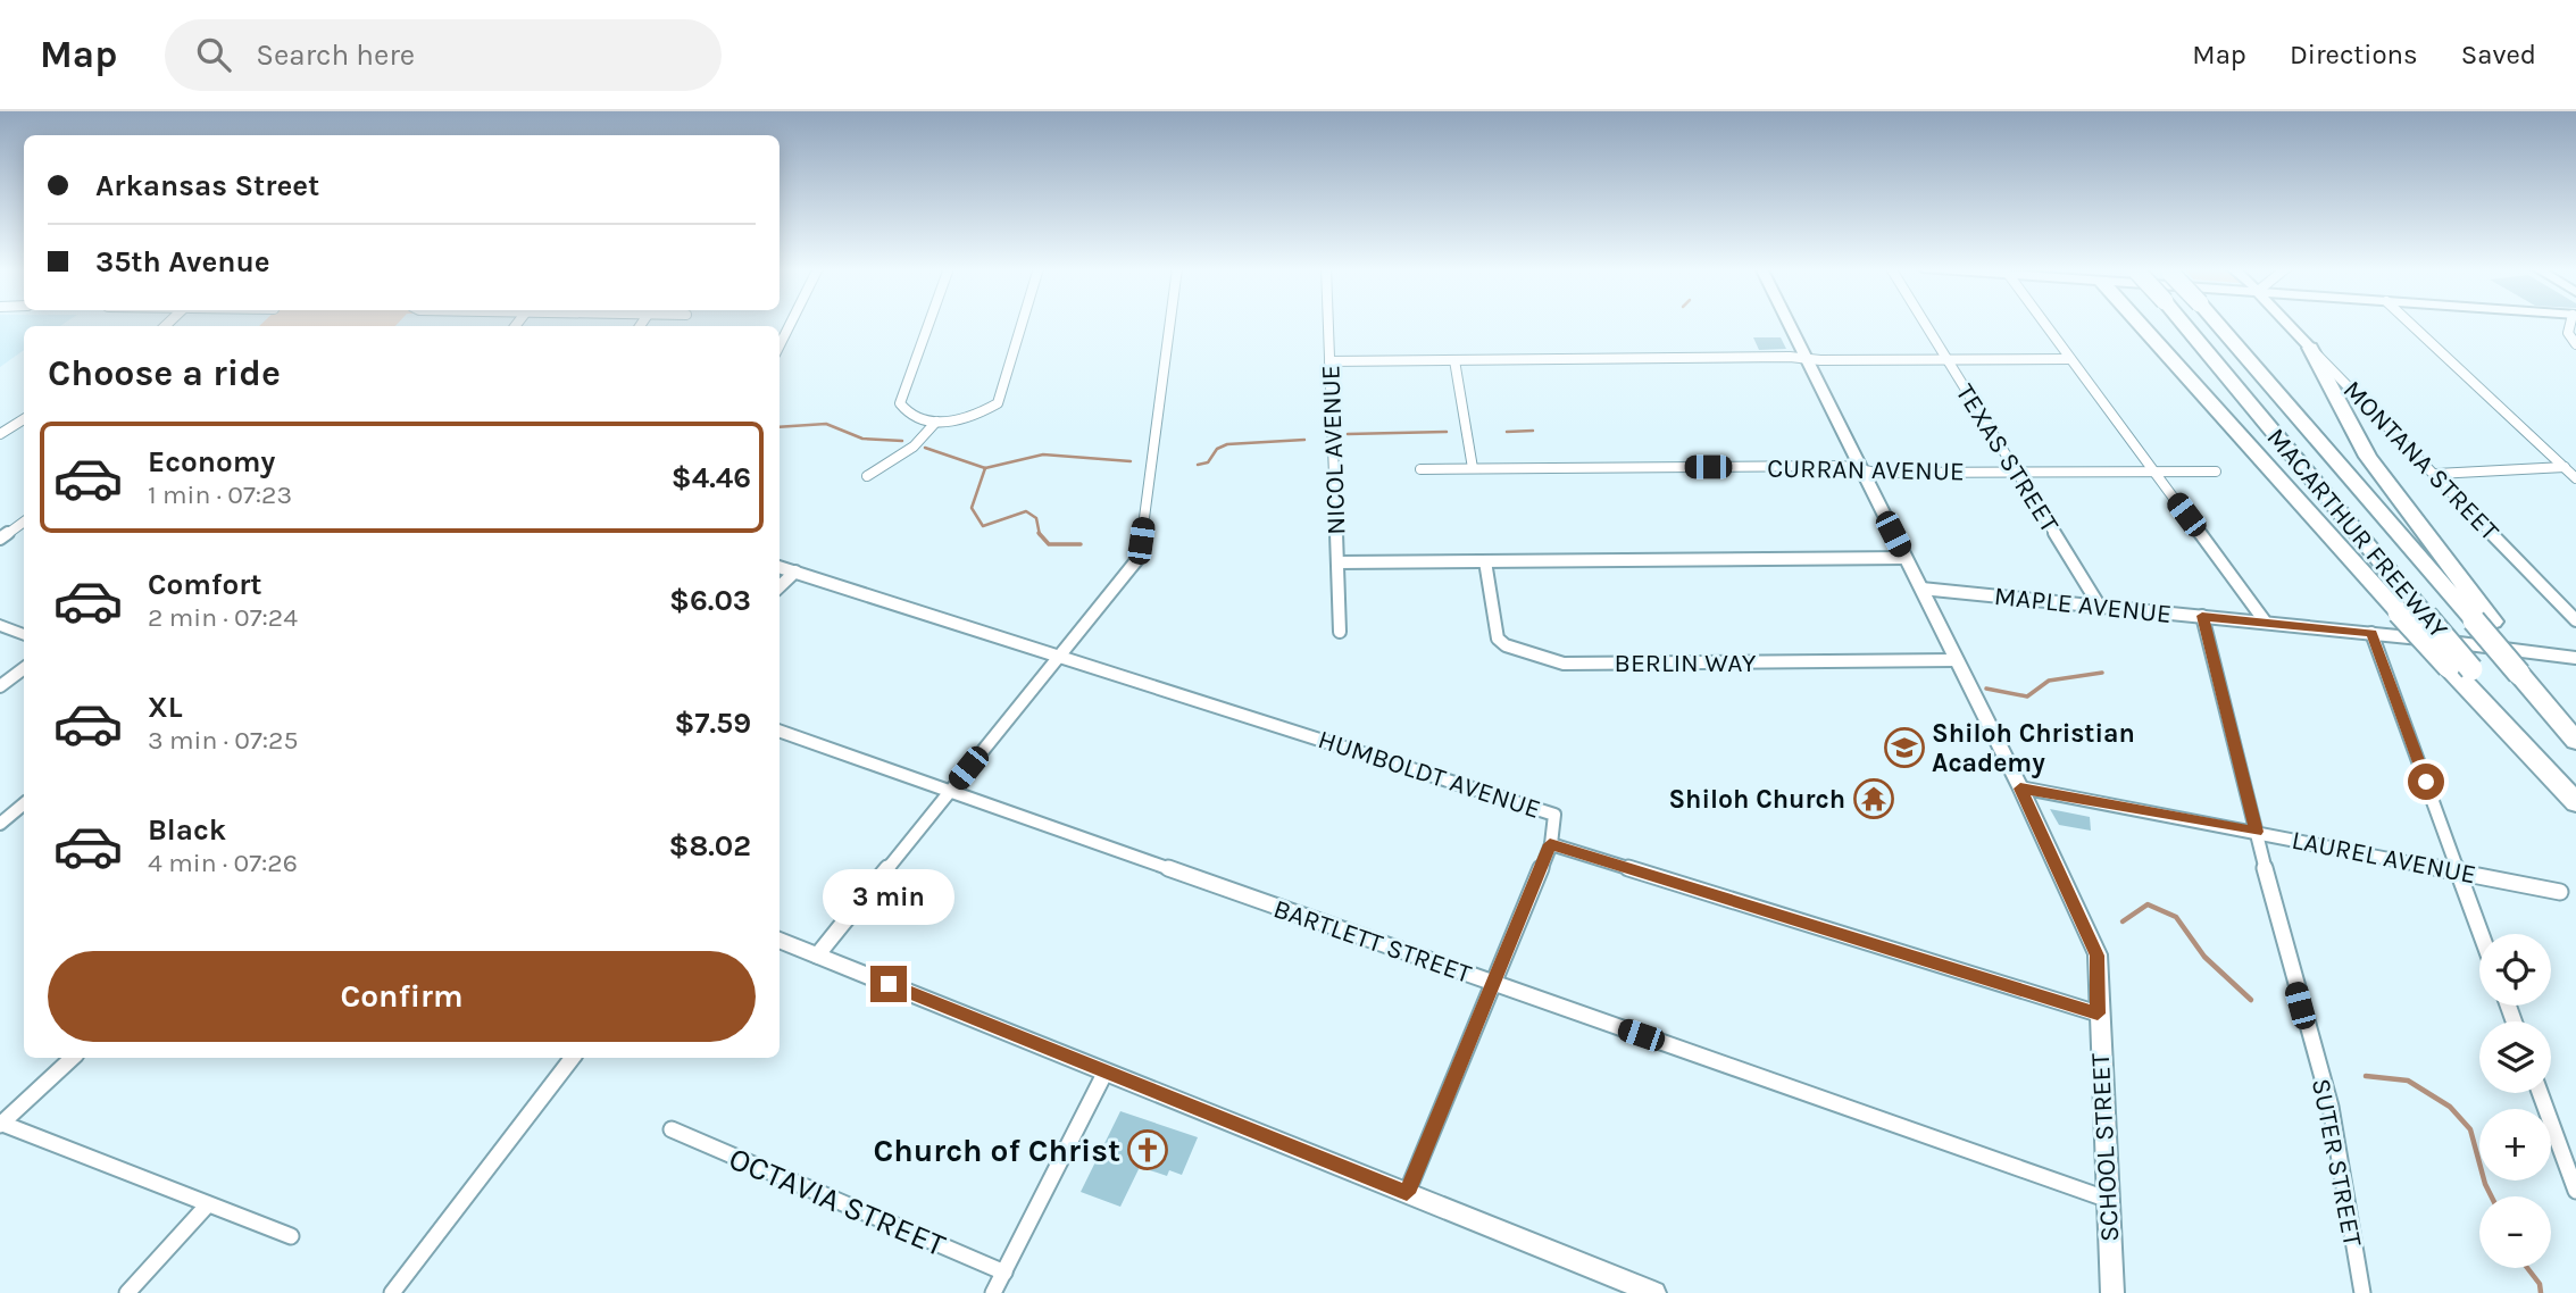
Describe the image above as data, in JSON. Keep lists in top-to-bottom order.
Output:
{
  "streets": {
    "highway": ["MACARTHUR FREEWAY"],
    "street": [
      "NICOL AVENUE",
      "TEXAS STREET",
      "MONTANA STREET",
      "CURRAN AVENUE",
      "MAPLE AVENUE",
      "BERLIN WAY",
      "HUMBOLDT AVENUE",
      "LAUREL AVENUE",
      "BARTLETT STREET",
      "SCHOOL STREET",
      "SUTER STREET",
      "OCTAVIA STREET"
    ]
  },
  "crossings": [
    ["TEXAS STREET", "CURRAN AVENUE"],
    ["TEXAS STREET", "MAPLE AVENUE"],
    ["CURRAN AVENUE", "SCHOOL STREET"],
    ["MAPLE AVENUE", "SCHOOL STREET"],
    ["MAPLE AVENUE", "SUTER STREET"],
    ["BERLIN WAY", "SCHOOL STREET"],
    ["HUMBOLDT AVENUE", "SCHOOL STREET"],
    ["LAUREL AVENUE", "SCHOOL STREET"],
    ["LAUREL AVENUE", "SUTER STREET"],
    ["BARTLETT STREET", "SCHOOL STREET"]
  ],
  "places": {
    "school or university": ["Shiloh Christian Academy"],
    "temple": ["Shiloh Church"],
    "church": ["Church of Christ"]
  },
  "page": {
    "header": "Map",
    "search": "Search here",
    "nav": ["Map", "Directions", "Saved"],
    "banner": ["Arkansas Street", "35th Avenue"],
    "heading": "Choose a ride",
    "list": [
      {
        "name": "Economy",
        "note": "1 min · 07:23",
        "value": "$4.46"
      },
      {
        "name": "Comfort",
        "note": "2 min · 07:24",
        "value": "$6.03"
      },
      {
        "name": "XL",
        "note": "3 min · 07:25",
        "value": "$7.59"
      },
      {
        "name": "Black",
        "note": "4 min · 07:26",
        "value": "$8.02"
      }
    ],
    "bubble": "3 min",
    "map_buttons": ["+", "−"],
    "buttons": "Confirm"
  }
}
